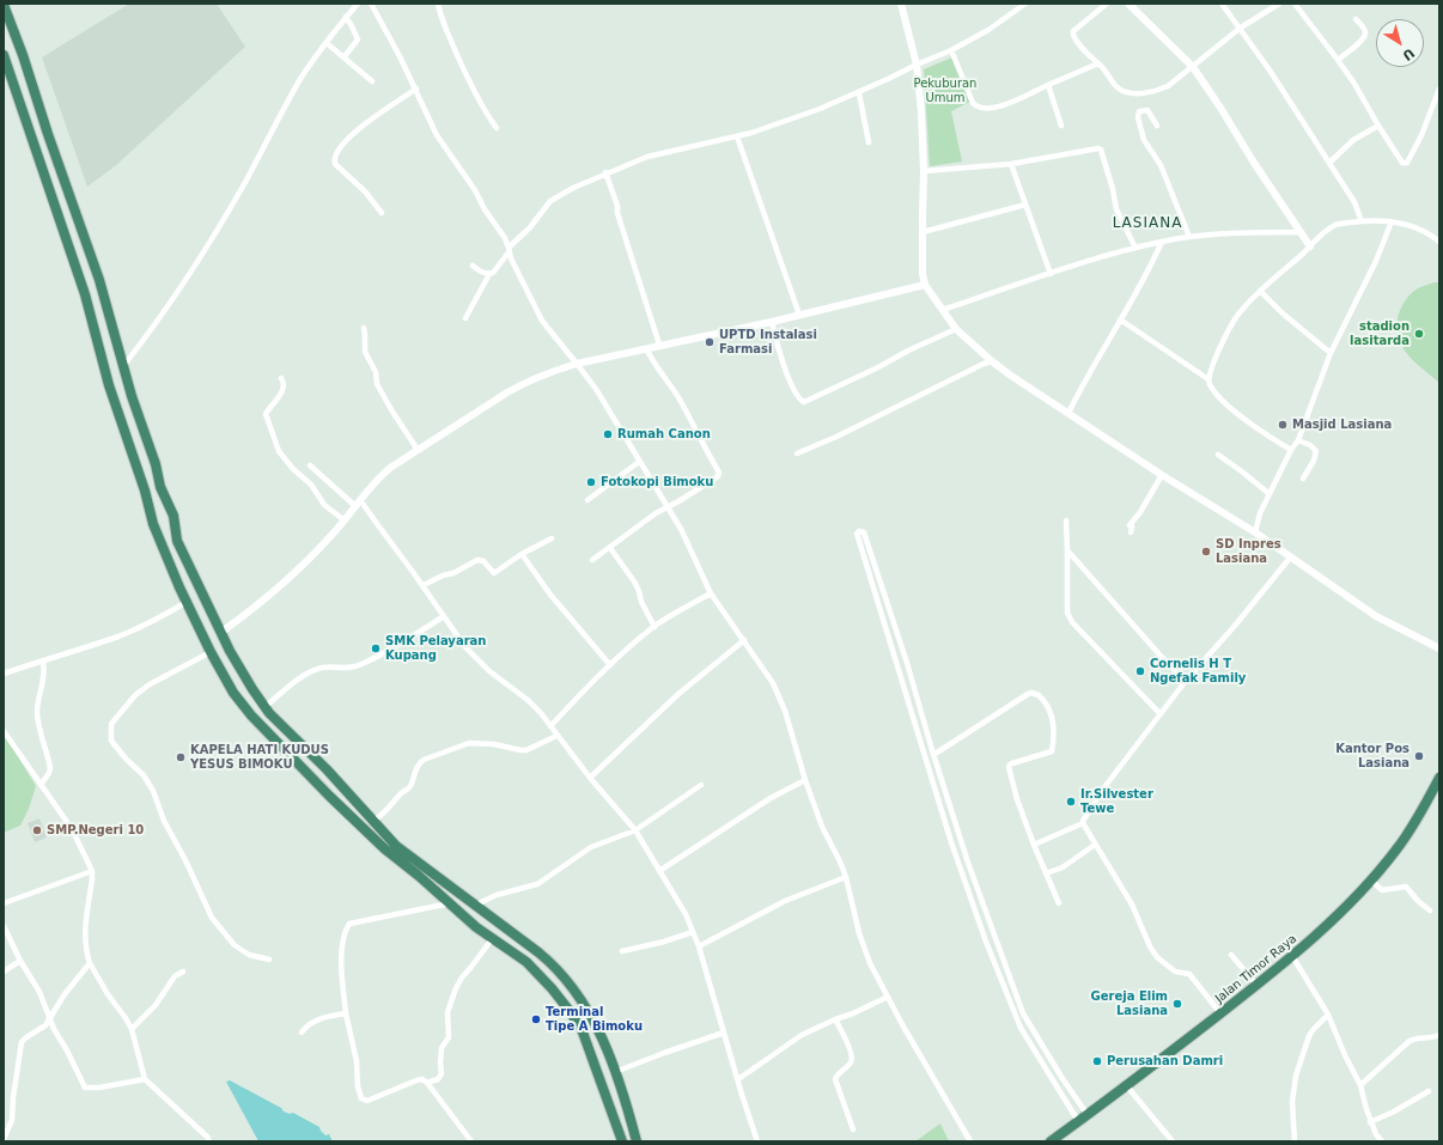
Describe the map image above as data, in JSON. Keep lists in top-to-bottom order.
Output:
{
  "streets": {
    "highway": ["Jalan Timor Raya"]
  },
  "districts": ["LASIANA"],
  "parks": ["Pekuburan Umum"],
  "places": [
    "stadion lasitarda",
    "UPTD Instalasi Farmasi",
    "Masjid Lasiana",
    "Rumah Canon",
    "Fotokopi Bimoku",
    "SD Inpres Lasiana",
    "SMK Pelayaran Kupang",
    "Cornelis H T Ngefak Family",
    "Kantor Pos Lasiana",
    "KAPELA HATI KUDUS YESUS BIMOKU",
    "Ir.Silvester Tewe",
    "SMP.Negeri 10",
    "Gereja Elim Lasiana",
    "Terminal Tipe A Bimoku",
    "Perusahan Damri"
  ],
  "north": "bottom right"
}
